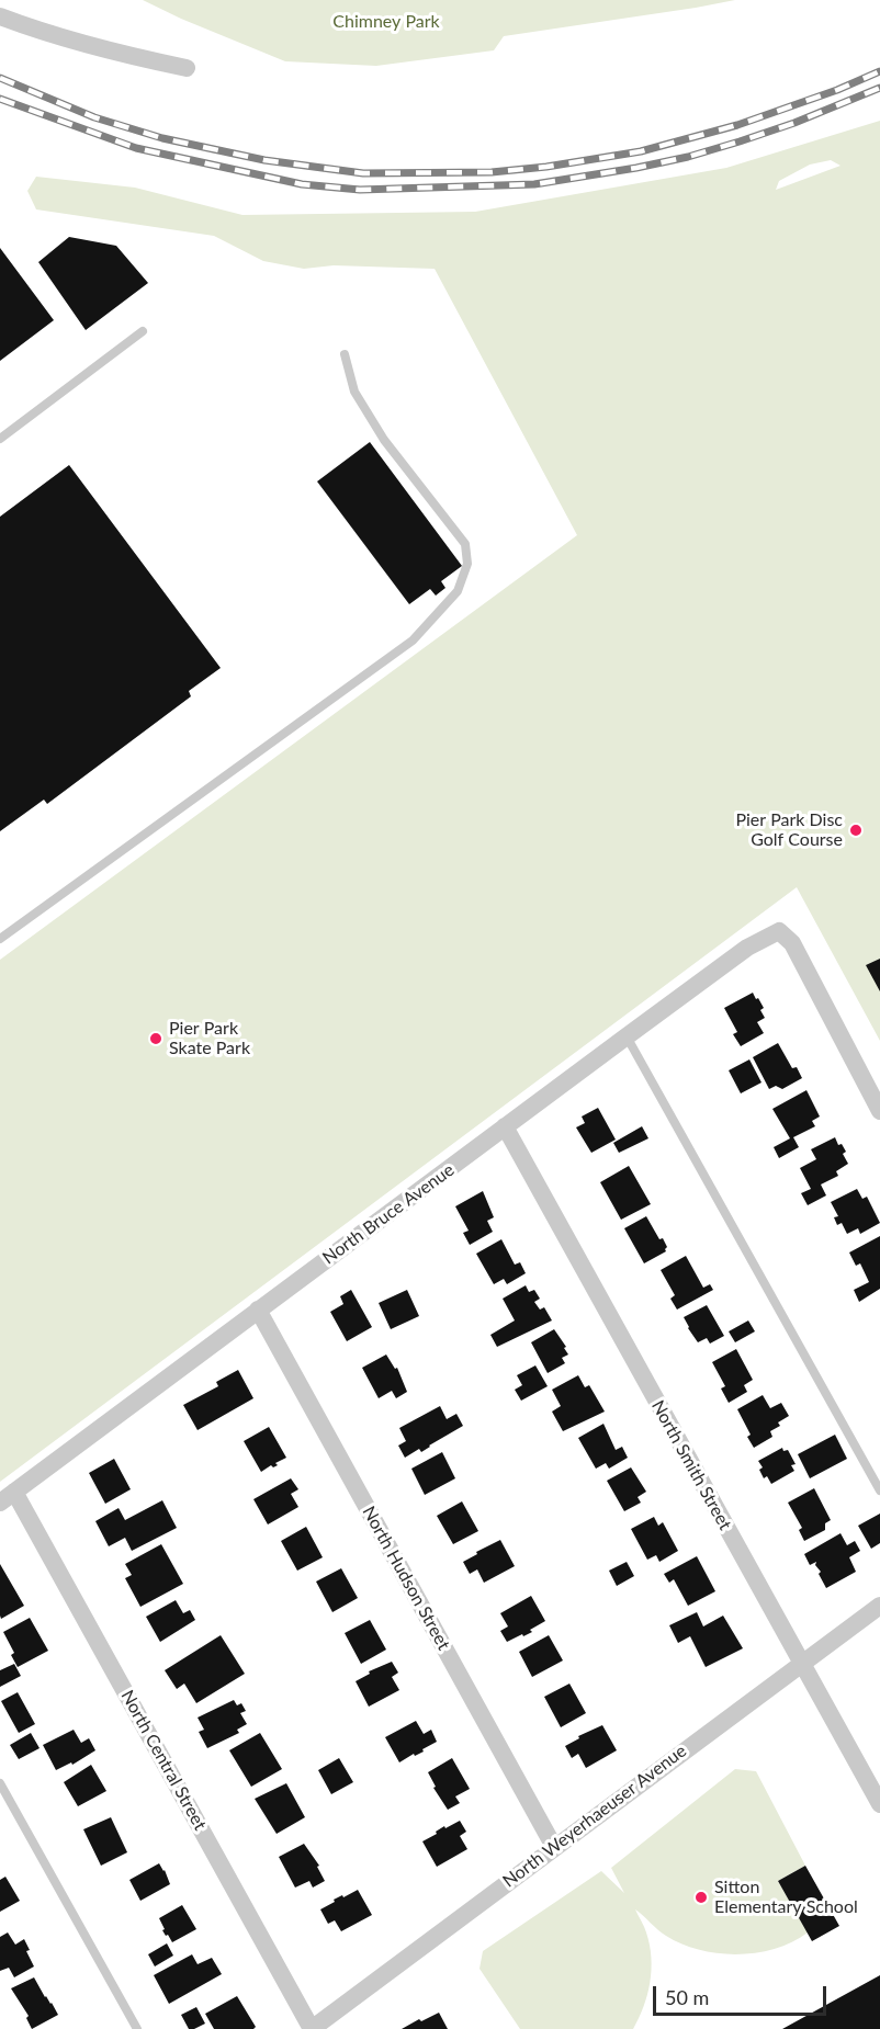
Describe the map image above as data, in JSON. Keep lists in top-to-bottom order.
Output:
{
  "streets": {
    "street": [
      "North Bruce Avenue",
      "North Smith Street",
      "North Hudson Street",
      "North Central Street",
      "North Weyerhaeuser Avenue"
    ]
  },
  "crossings": [
    ["North Bruce Avenue", "North Smith Street"],
    ["North Bruce Avenue", "North Hudson Street"],
    ["North Bruce Avenue", "North Central Street"],
    ["North Smith Street", "North Weyerhaeuser Avenue"],
    ["North Hudson Street", "North Weyerhaeuser Avenue"],
    ["North Central Street", "North Weyerhaeuser Avenue"]
  ],
  "parks": ["Chimney Park"],
  "places": ["Pier Park Disc Golf Course", "Pier Park Skate Park", "Sitton Elementary School"],
  "scale_bar": "50 m"
}
